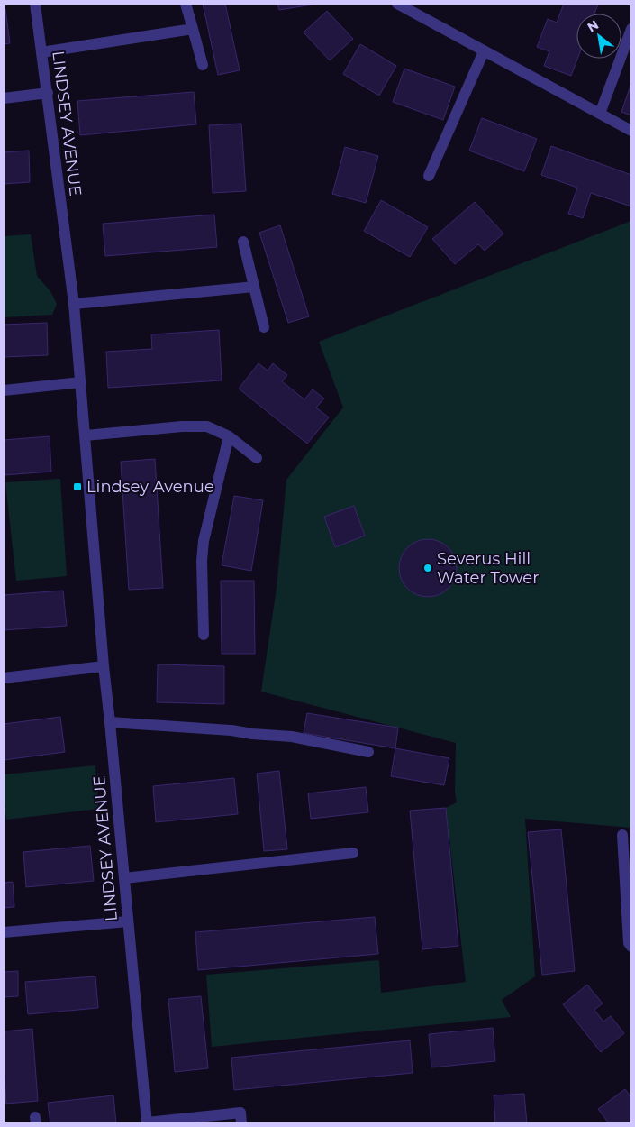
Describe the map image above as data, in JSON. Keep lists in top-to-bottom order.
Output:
{
  "streets": {
    "street": ["LINDSEY AVENUE"]
  },
  "places": {
    "transit": ["Lindsey Avenue"],
    "other": ["Severus Hill Water Tower"]
  },
  "north": "top left"
}
